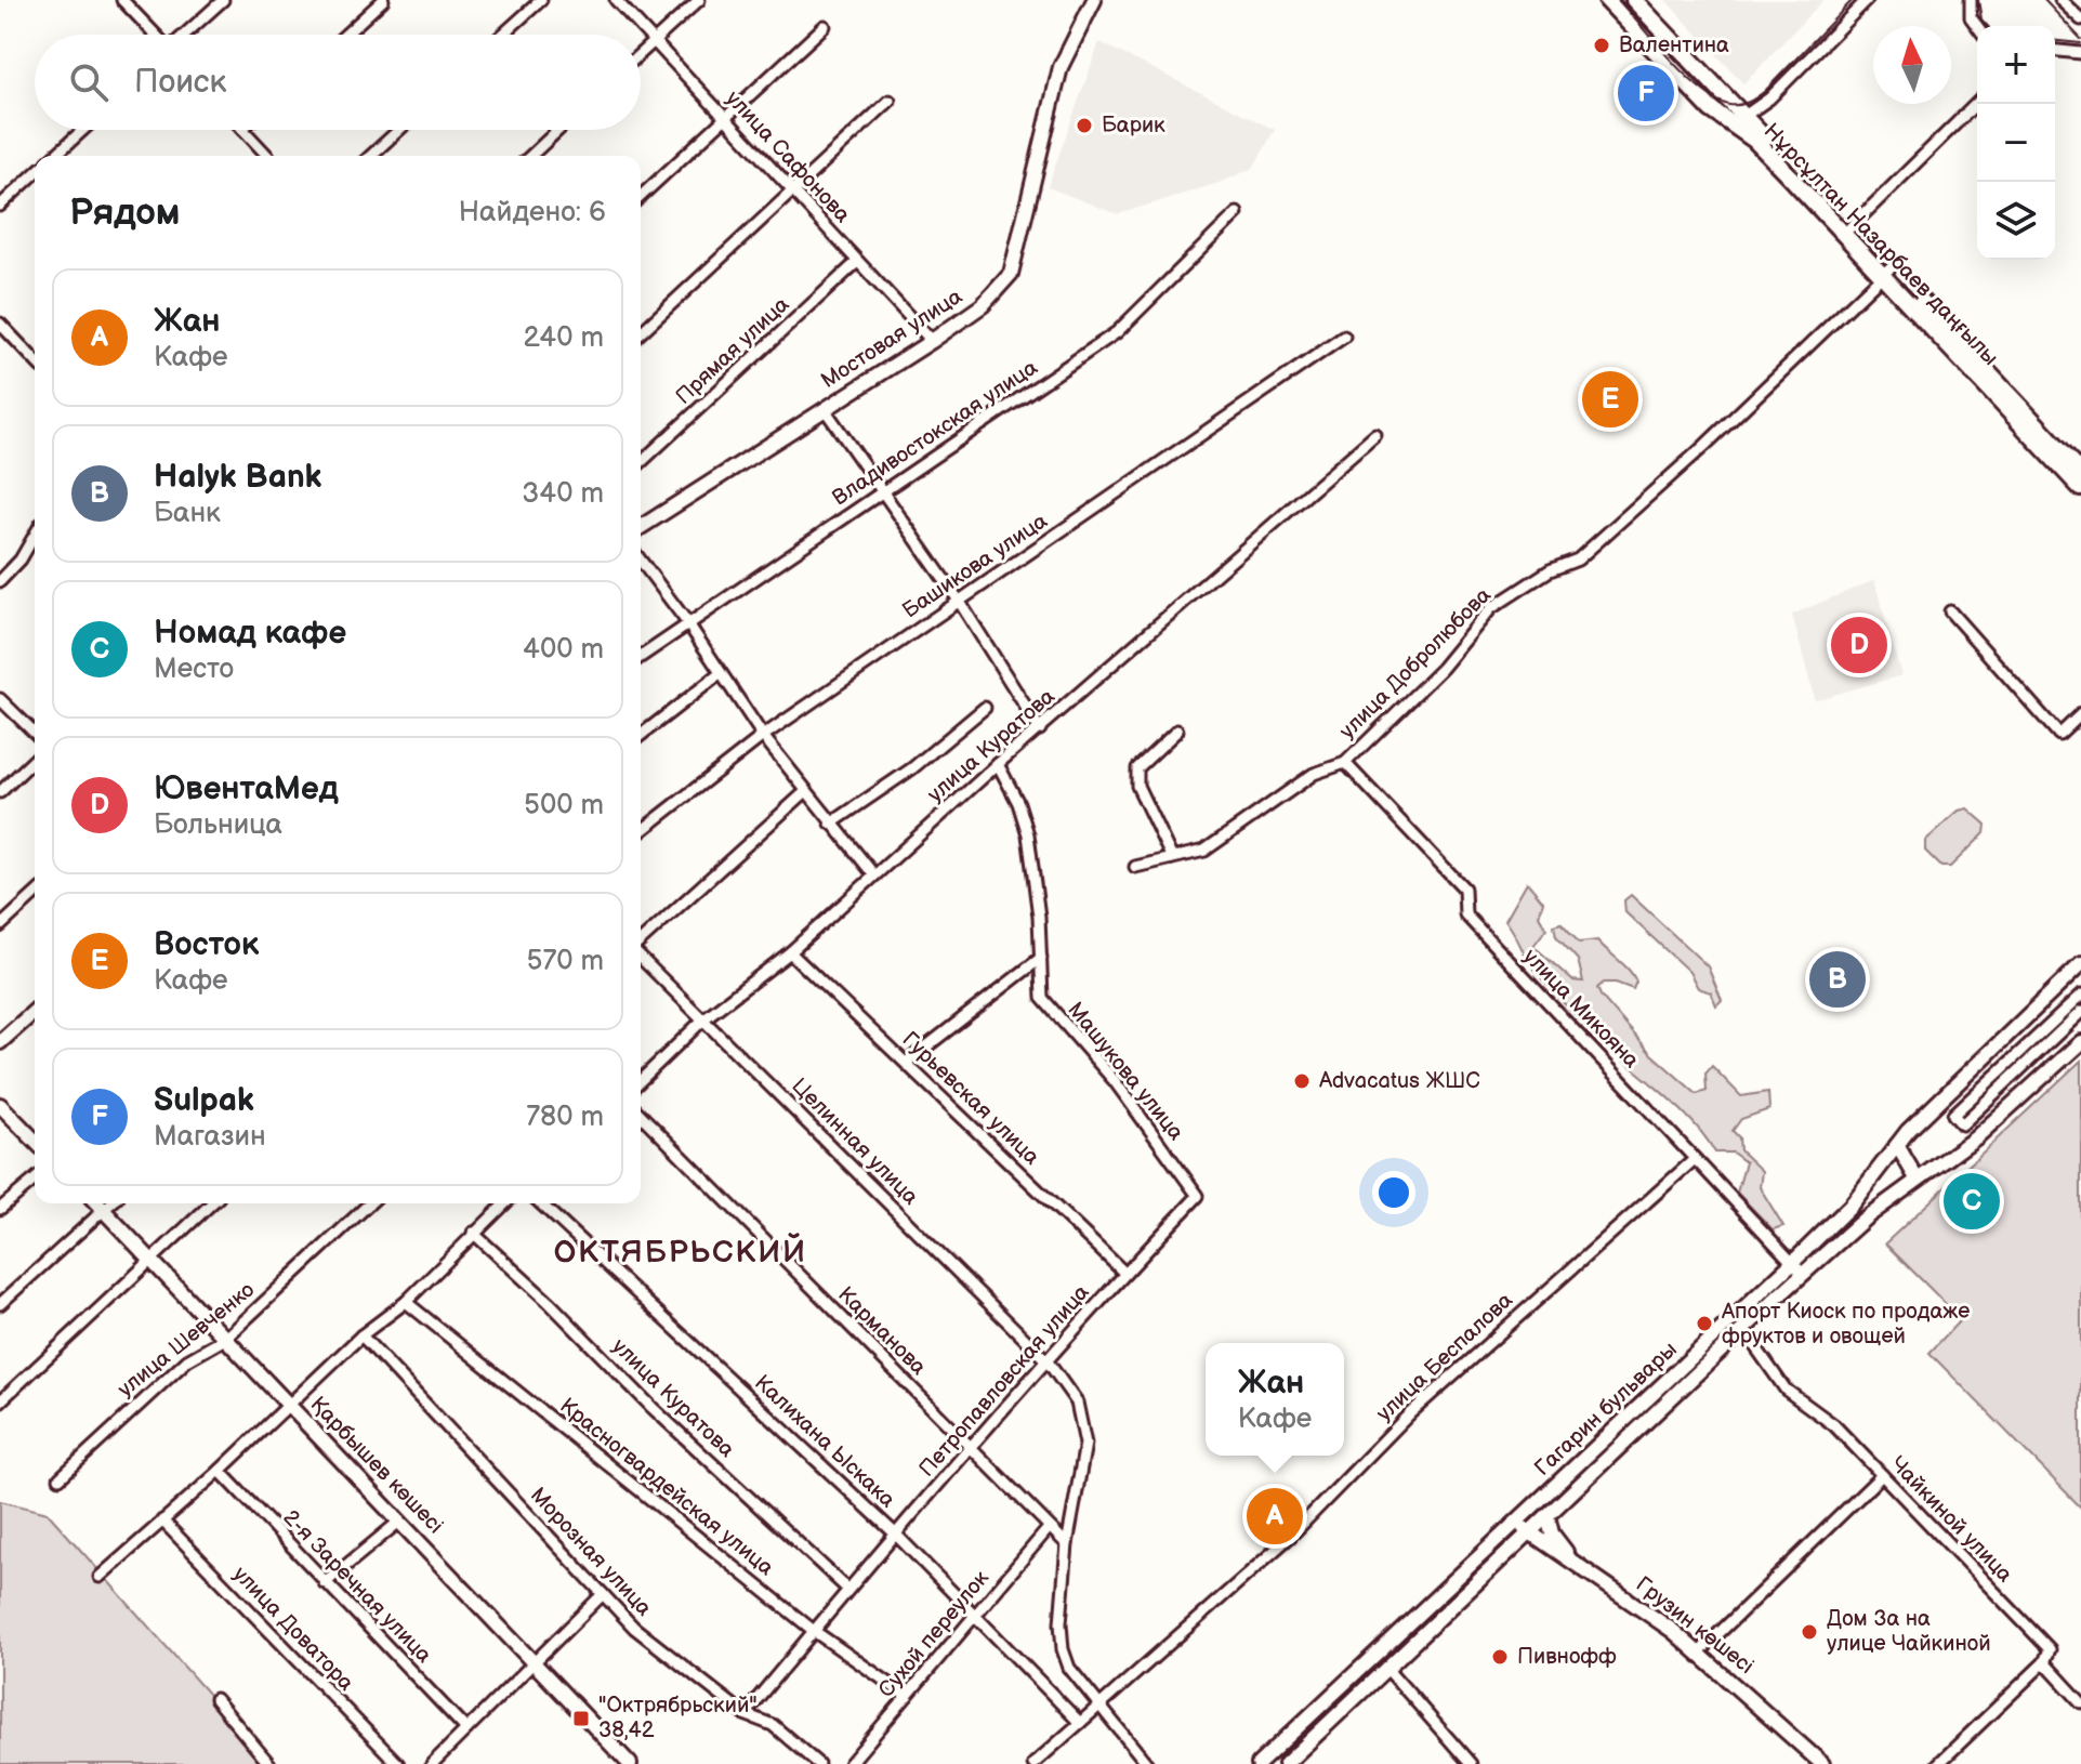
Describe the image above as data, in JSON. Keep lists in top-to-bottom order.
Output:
{
  "streets": {
    "main road": [
      "Нұрсұлтан Назарбаев даңғылы",
      "Мостовая улица",
      "Гагарин бульвары",
      "Қарбышев көшесі",
      "Грузин көшесі"
    ],
    "street": [
      "улица Сафонова",
      "Прямая улица",
      "Владивостокская улица",
      "Башикова улица",
      "улица Добролюбова",
      "улица Куратова",
      "улица Микояна",
      "Машукова улица",
      "Гурьевская улица",
      "Целинная улица",
      "Карманова",
      "улица Шевченко",
      "улица Беспалова",
      "Петропавловская улица",
      "Калихана Ыскака",
      "Красногвардейская улица",
      "Чайкиной улица",
      "Морозная улица",
      "2-я Заречная улица",
      "улица Доватора",
      "Сухой переулок"
    ]
  },
  "crossings": [
    ["улица Сафонова", "Мостовая улица"],
    ["улица Сафонова", "Прямая улица"],
    ["Нұрсұлтан Назарбаев даңғылы", "улица Добролюбова"],
    ["улица Добролюбова", "улица Микояна"],
    ["улица Куратова", "Машукова улица"],
    ["улица Куратова", "Гурьевская улица"],
    ["улица Куратова", "Целинная улица"],
    ["улица Куратова", "Петропавловская улица"],
    ["улица Микояна", "улица Беспалова"],
    ["улица Микояна", "Гагарин бульвары"],
    ["Машукова улица", "Петропавловская улица"],
    ["Гурьевская улица", "Петропавловская улица"],
    ["Целинная улица", "Карманова"],
    ["Целинная улица", "улица Беспалова"],
    ["Целинная улица", "Петропавловская улица"],
    ["Карманова", "Петропавловская улица"],
    ["Карманова", "Сухой переулок"],
    ["улица Шевченко", "Қарбышев көшесі"],
    ["улица Беспалова", "Калихана Ыскака"],
    ["Петропавловская улица", "Калихана Ыскака"],
    ["Петропавловская улица", "Красногвардейская улица"],
    ["Петропавловская улица", "Морозная улица"],
    ["Гагарин бульвары", "Чайкиной улица"],
    ["Гагарин бульвары", "Грузин көшесі"],
    ["Калихана Ыскака", "Сухой переулок"],
    ["Красногвардейская улица", "Сухой переулок"]
  ],
  "districts": ["ОКТЯБРЬСКИЙ"],
  "places": {
    "other": [
      "Валентина",
      "Барик",
      "Advacatus ЖШС",
      "Апорт Киоск по продаже фруктов и овощей",
      "Дом 3а на улице Чайкиной",
      "Пивнофф"
    ],
    "transit": ["\"Октрябрьский\" 38,42"]
  },
  "north": "top",
  "page": {
    "map_buttons": ["+", "−"],
    "search": "Поиск",
    "pins": [
      "F",
      "E",
      "D",
      "B",
      "C",
      "A"
    ],
    "heading": ["Рядом", "Найдено: 6"],
    "list": [
      {
        "mark": "A",
        "name": "Жан",
        "note": "Кафе",
        "value": "240 m"
      },
      {
        "mark": "B",
        "name": "Halyk Bank",
        "note": "Банк",
        "value": "340 m"
      },
      {
        "mark": "C",
        "name": "Номад кафе",
        "note": "Место",
        "value": "400 m"
      },
      {
        "mark": "D",
        "name": "ЮвентаМед",
        "note": "Больница",
        "value": "500 m"
      },
      {
        "mark": "E",
        "name": "Восток",
        "note": "Кафе",
        "value": "570 m"
      },
      {
        "mark": "F",
        "name": "Sulpak",
        "note": "Магазин",
        "value": "780 m"
      }
    ],
    "popup": ["Жан", "Кафе"]
  }
}
